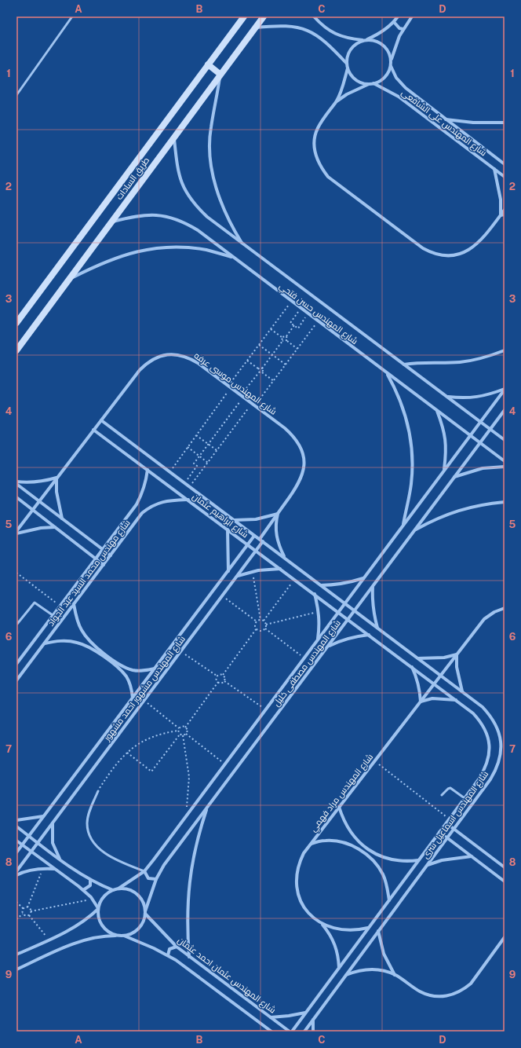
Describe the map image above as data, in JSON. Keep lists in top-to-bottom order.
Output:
{
  "streets": {
    "main road": ["طريق السادات"],
    "street": [
      "شارع المهندس على الشافعى",
      "شارع المهندس حسن فتحي",
      "شارع المهندس موسى عرفه",
      "شارع ابراهيم عثمان",
      "شارع مهندس محمد السيد عبد الجواد",
      "شارع المهندس مصطفى خليل",
      "شارع المهندس مشهور احمد مشهور",
      "شارع المهندس مراد فهمي",
      "شارع المهندس اسماعيل سرى",
      "شارع المهندس عثمان احمد عثمان"
    ]
  },
  "crossings": [
    ["طريق السادات", "شارع المهندس حسن فتحي"],
    ["شارع المهندس حسن فتحي", "شارع المهندس مصطفى خليل"],
    ["شارع المهندس موسى عرفه", "شارع ابراهيم عثمان"],
    ["شارع ابراهيم عثمان", "شارع مهندس محمد السيد عبد الجواد"],
    ["شارع ابراهيم عثمان", "شارع المهندس مصطفى خليل"],
    ["شارع ابراهيم عثمان", "شارع المهندس مشهور احمد مشهور"],
    ["شارع ابراهيم عثمان", "شارع المهندس اسماعيل سرى"],
    ["شارع المهندس مصطفى خليل", "شارع المهندس اسماعيل سرى"],
    ["شارع المهندس مصطفى خليل", "شارع المهندس عثمان احمد عثمان"],
    ["شارع المهندس مراد فهمي", "شارع المهندس اسماعيل سرى"],
    ["شارع المهندس اسماعيل سرى", "شارع المهندس عثمان احمد عثمان"]
  ],
  "grid": {
    "columns": [
      "A",
      "B",
      "C",
      "D"
    ],
    "rows": [
      "1",
      "2",
      "3",
      "4",
      "5",
      "6",
      "7",
      "8",
      "9"
    ]
  }
}
